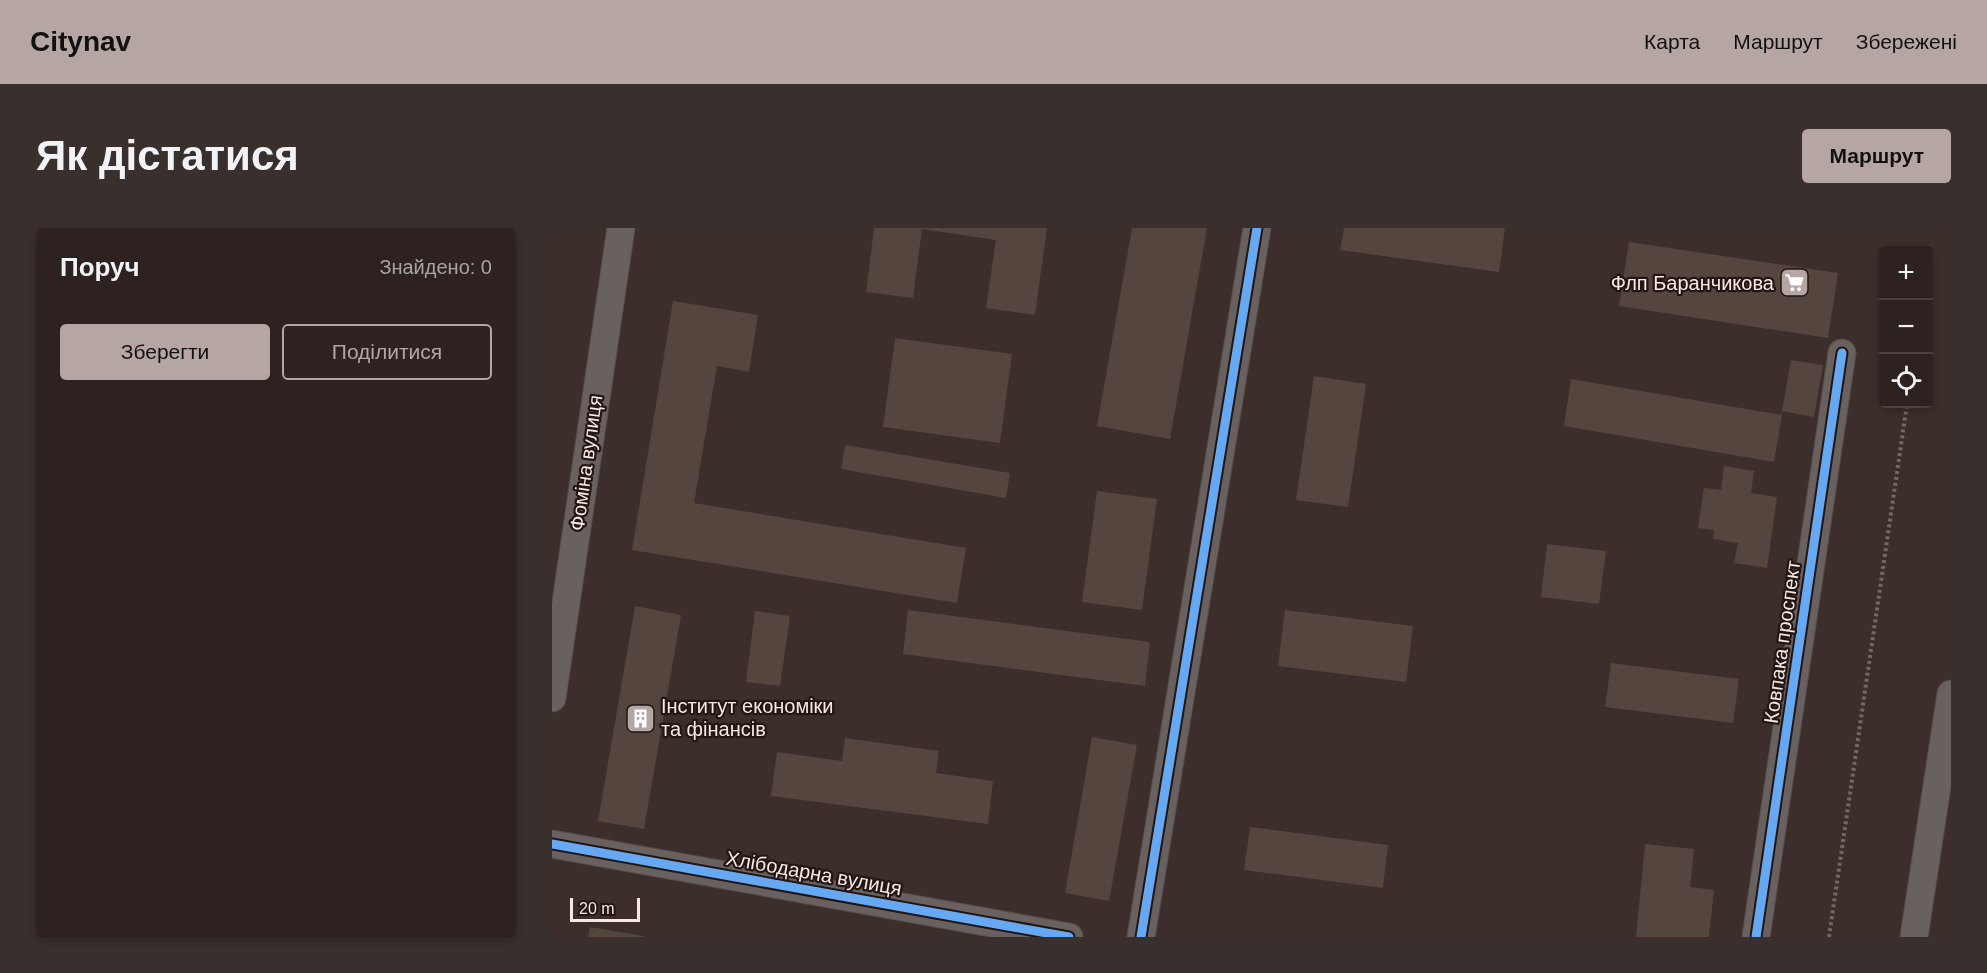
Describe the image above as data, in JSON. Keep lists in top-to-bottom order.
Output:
{
  "streets": {
    "street": ["Фоміна вулиця", "Ковпака проспект", "Хлібодарна вулиця"]
  },
  "places": {
    "supermarket": ["Флп Баранчикова"],
    "building": ["Інститут економіки та фінансів"]
  },
  "scale_bar": "20 m",
  "page": {
    "header": "Citynav",
    "nav": ["Карта", "Маршрут", "Збережені"],
    "buttons": [
      "Маршрут",
      ["Зберегти", "Поділитися"]
    ],
    "title": "Як дістатися",
    "heading": ["Поруч", "Знайдено: 0"],
    "map_buttons": ["+", "−"],
    "scale": "20 m"
  }
}
